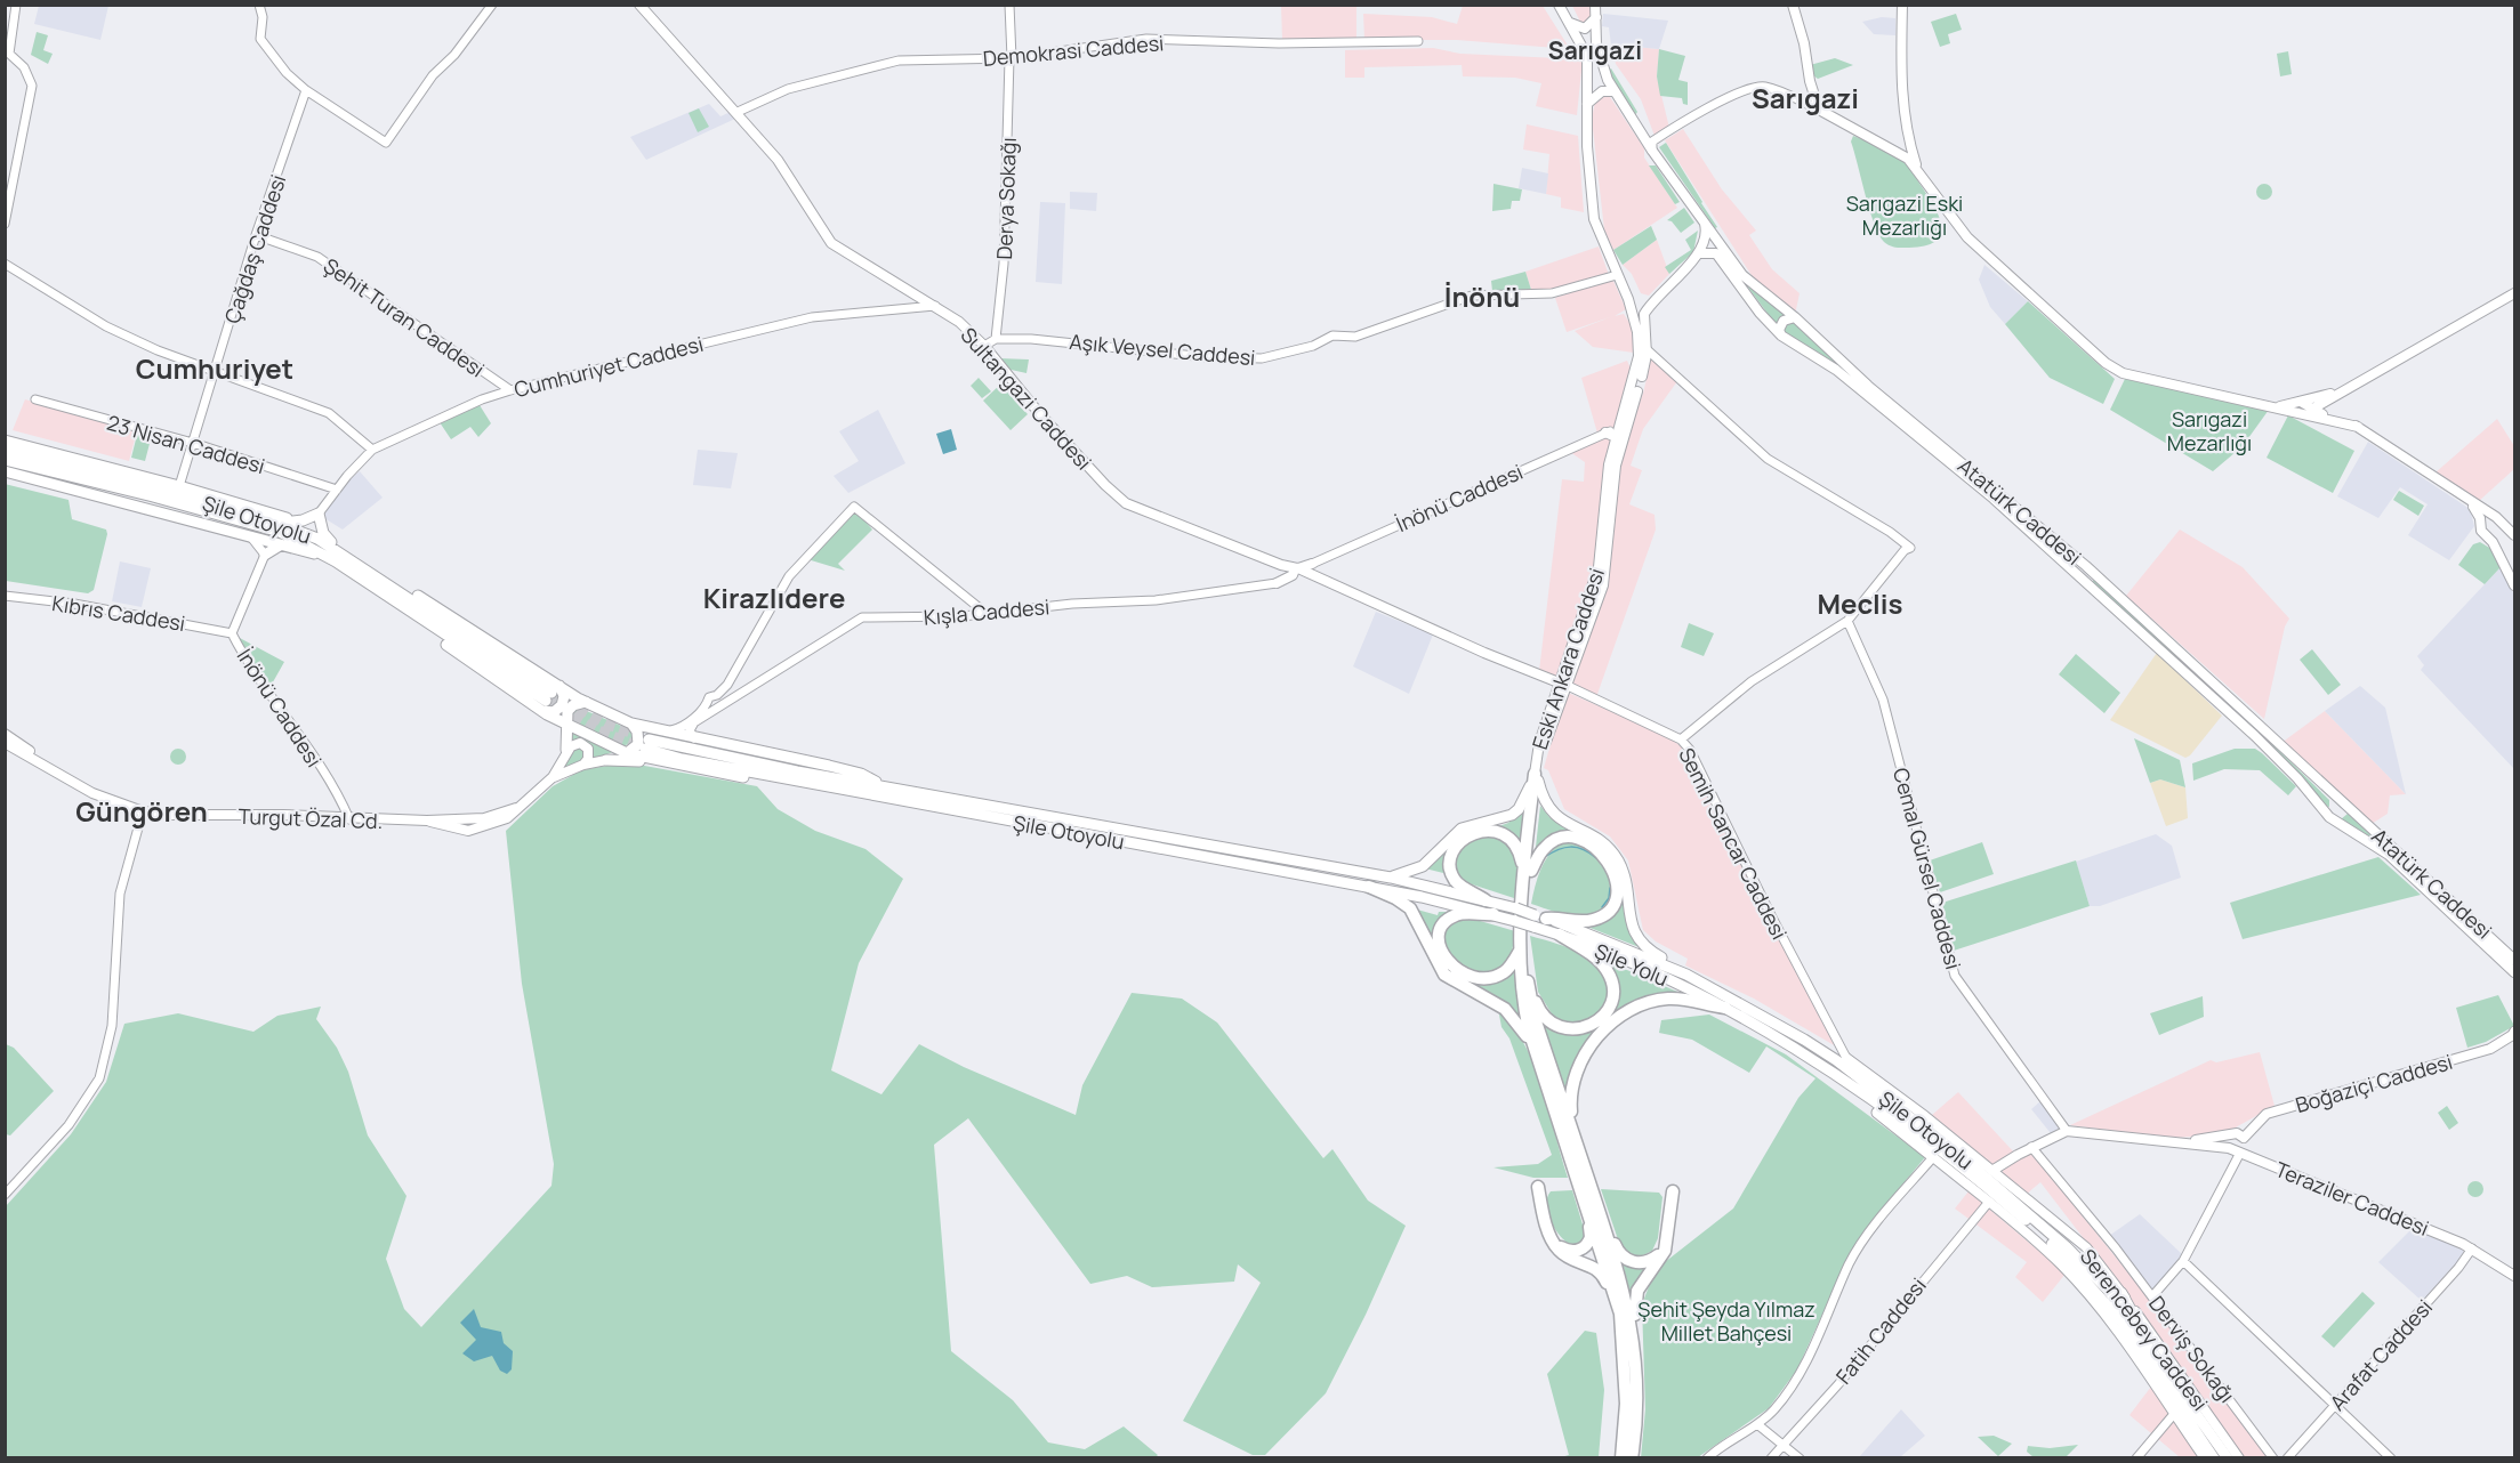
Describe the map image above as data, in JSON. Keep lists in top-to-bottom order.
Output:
{
  "streets": {
    "highway": ["Şile Otoyolu", "Şile Yolu"],
    "main road": [
      "Sultangazi Caddesi",
      "Atatürk Caddesi",
      "Kışla Caddesi",
      "Eski Ankara Caddesi",
      "Turgut Özal Cd.",
      "Boğaziçi Caddesi",
      "Teraziler Caddesi",
      "Serencebey Caddesi"
    ],
    "street": [
      "Demokrasi Caddesi",
      "Derya Sokağı",
      "Çağdaş Caddesi",
      "Şehit Turan Caddesi",
      "Aşık Veysel Caddesi",
      "Cumhuriyet Caddesi",
      "23 Nisan Caddesi",
      "İnönü Caddesi",
      "Kıbrıs Caddesi",
      "Semih Sancar Caddesi",
      "Cemal Gürsel Caddesi",
      "Fatih Caddesi",
      "Derviş Sokağı",
      "Arafat Caddesi"
    ]
  },
  "crossings": [
    ["Demokrasi Caddesi", "Derya Sokağı"],
    ["Demokrasi Caddesi", "Sultangazi Caddesi"],
    ["Derya Sokağı", "Aşık Veysel Caddesi"],
    ["Çağdaş Caddesi", "Şehit Turan Caddesi"],
    ["Çağdaş Caddesi", "23 Nisan Caddesi"],
    ["Şehit Turan Caddesi", "Cumhuriyet Caddesi"],
    ["Aşık Veysel Caddesi", "Eski Ankara Caddesi"],
    ["Cumhuriyet Caddesi", "Sultangazi Caddesi"],
    ["Cumhuriyet Caddesi", "23 Nisan Caddesi"],
    ["Sultangazi Caddesi", "Kışla Caddesi"],
    ["Sultangazi Caddesi", "Eski Ankara Caddesi"],
    ["Sultangazi Caddesi", "Semih Sancar Caddesi"],
    ["İnönü Caddesi", "Kıbrıs Caddesi"],
    ["İnönü Caddesi", "Eski Ankara Caddesi"],
    ["İnönü Caddesi", "Turgut Özal Cd."],
    ["Şile Otoyolu", "Şile Yolu"],
    ["Eski Ankara Caddesi", "Semih Sancar Caddesi"],
    ["Semih Sancar Caddesi", "Serencebey Caddesi"],
    ["Cemal Gürsel Caddesi", "Teraziler Caddesi"],
    ["Teraziler Caddesi", "Serencebey Caddesi"],
    ["Teraziler Caddesi", "Derviş Sokağı"],
    ["Teraziler Caddesi", "Arafat Caddesi"]
  ],
  "districts": [
    "Sarıgazi",
    "Sarıgazi",
    "İnönü",
    "Cumhuriyet",
    "Kirazlıdere",
    "Meclis",
    "Güngören"
  ],
  "parks": ["Sarıgazi Eski Mezarlığı", "Sarıgazi Mezarlığı", "Şehit Şeyda Yılmaz Millet Bahçesi"]
}
